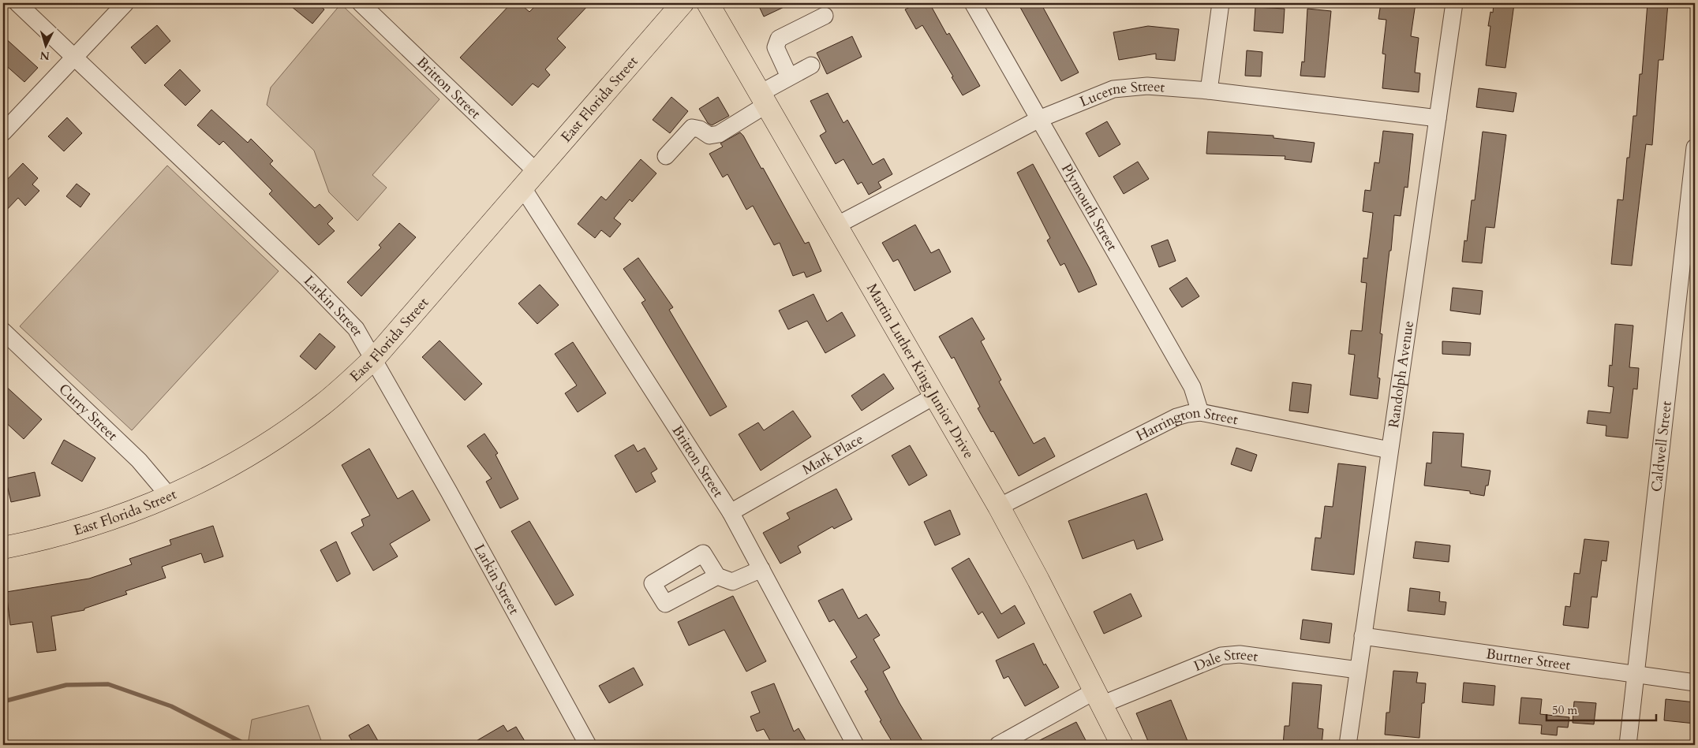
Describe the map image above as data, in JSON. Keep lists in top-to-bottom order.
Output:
{
  "streets": {
    "main road": ["East Florida Street", "Martin Luther King Junior Drive"],
    "street": [
      "Britton Street",
      "Lucerne Street",
      "Plymouth Street",
      "Larkin Street",
      "Randolph Avenue",
      "Curry Street",
      "Harrington Street",
      "Caldwell Street",
      "Mark Place",
      "Burtner Street",
      "Dale Street"
    ]
  },
  "crossings": [
    ["Britton Street", "East Florida Street"],
    ["Britton Street", "Mark Place"],
    ["Lucerne Street", "Plymouth Street"],
    ["Lucerne Street", "Martin Luther King Junior Drive"],
    ["Lucerne Street", "Randolph Avenue"],
    ["East Florida Street", "Larkin Street"],
    ["East Florida Street", "Curry Street"],
    ["Plymouth Street", "Harrington Street"],
    ["Martin Luther King Junior Drive", "Harrington Street"],
    ["Martin Luther King Junior Drive", "Mark Place"],
    ["Martin Luther King Junior Drive", "Dale Street"],
    ["Randolph Avenue", "Harrington Street"],
    ["Randolph Avenue", "Burtner Street"],
    ["Randolph Avenue", "Dale Street"],
    ["Caldwell Street", "Burtner Street"]
  ],
  "scale_bar": "50 m",
  "north": "bottom"
}
